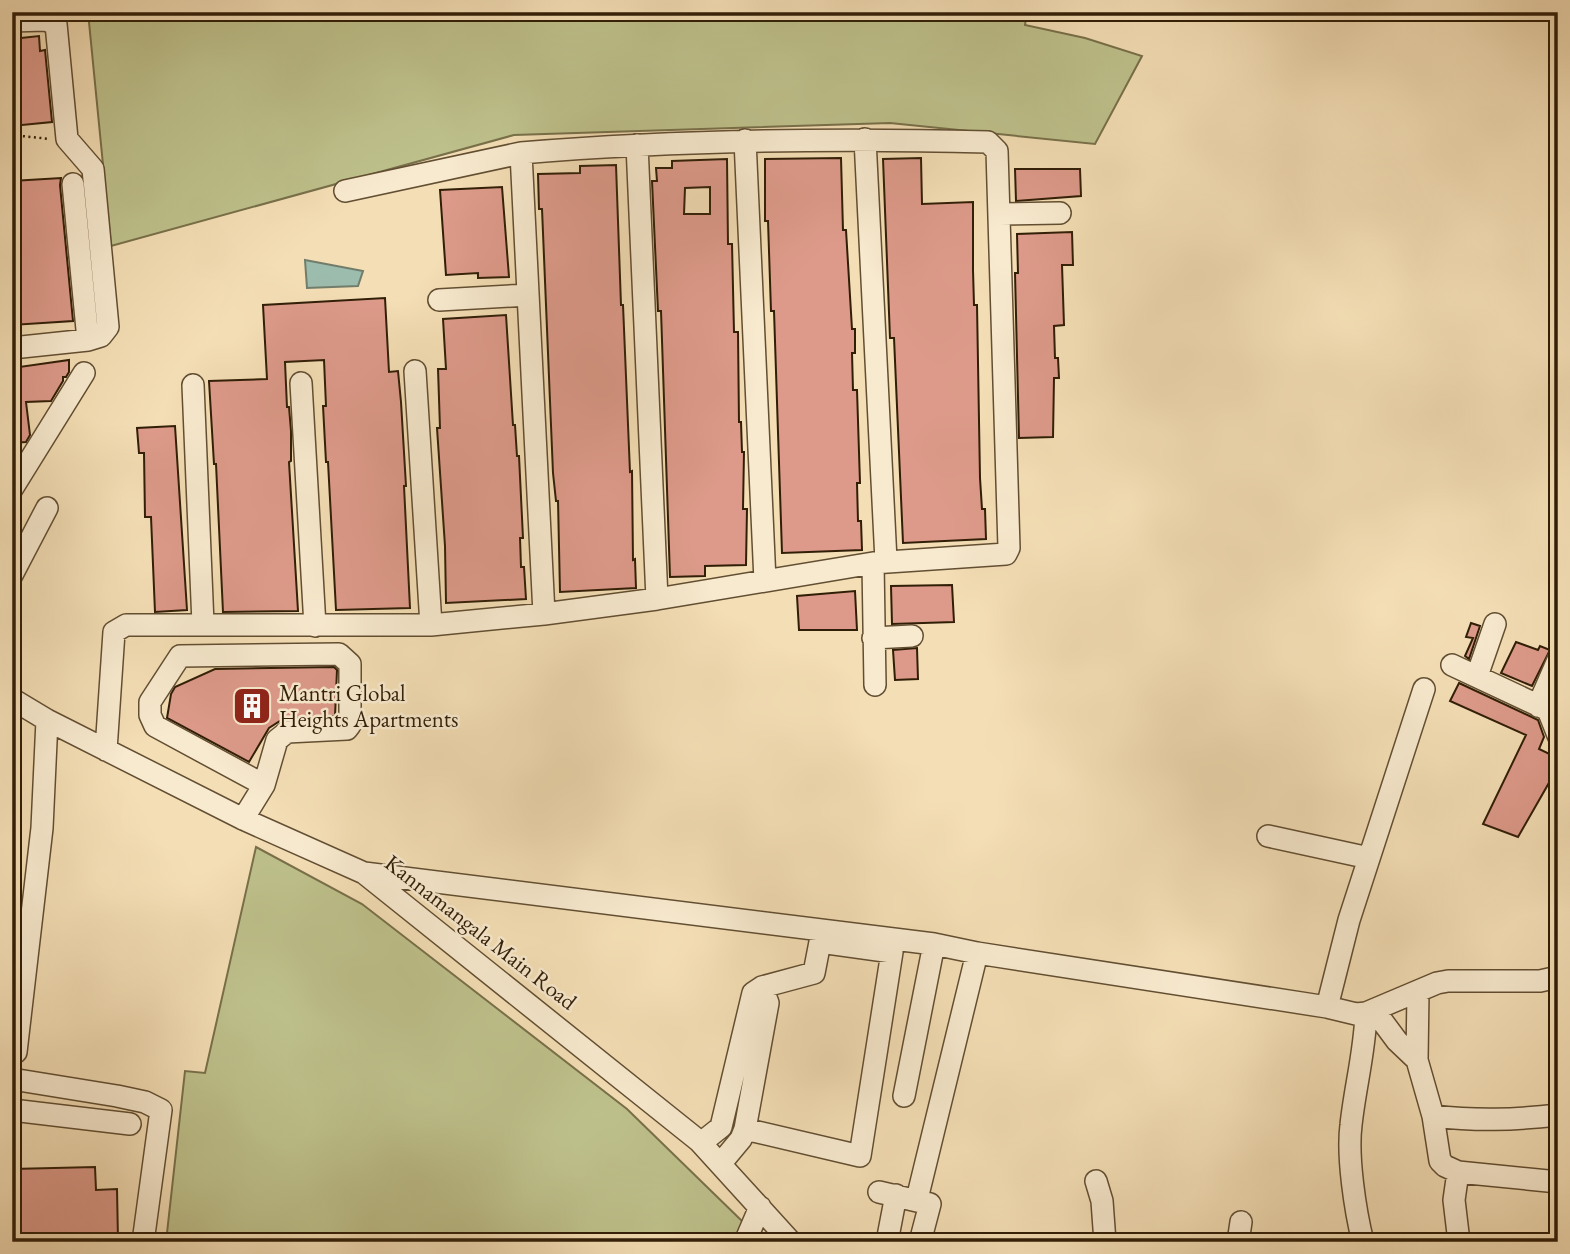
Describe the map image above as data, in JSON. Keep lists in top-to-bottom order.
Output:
{
  "streets": {
    "street": ["Kannamangala Main Road"]
  },
  "places": {
    "building": ["Mantri Global Heights Apartments"]
  }
}
